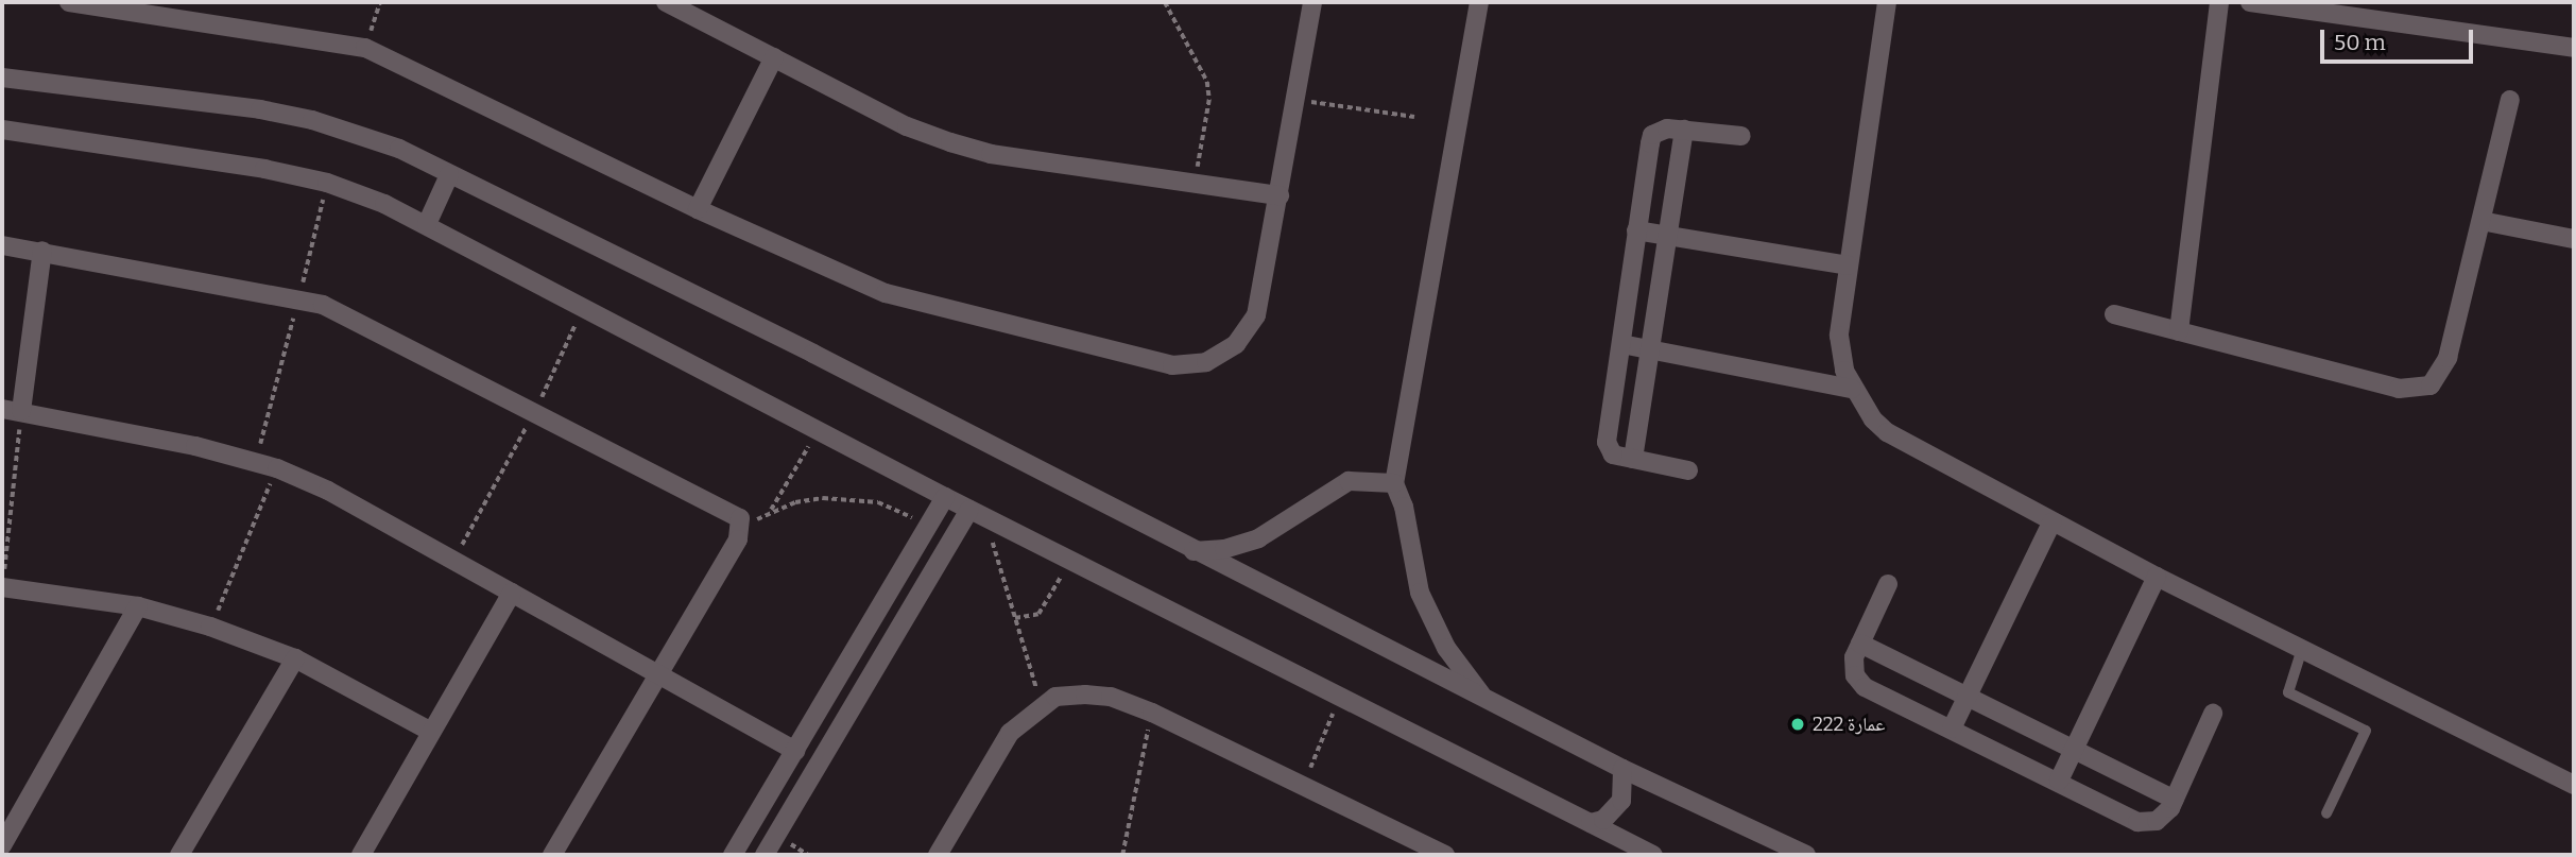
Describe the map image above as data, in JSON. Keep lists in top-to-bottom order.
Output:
{
  "places": ["عمارة 222"],
  "scale_bar": "50 m"
}
